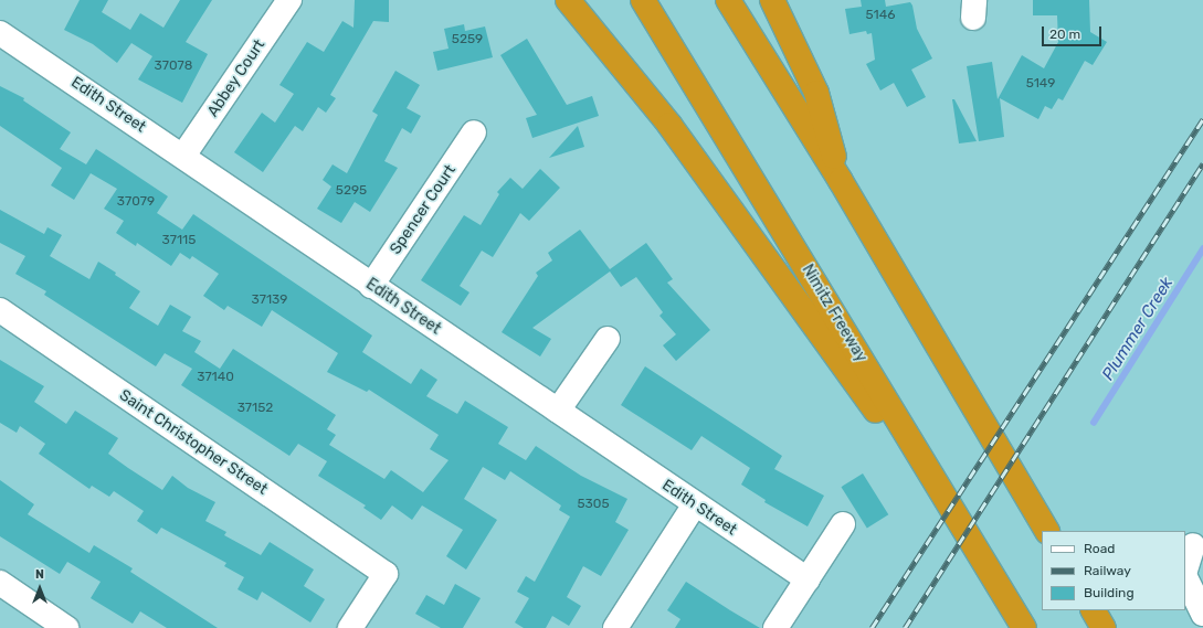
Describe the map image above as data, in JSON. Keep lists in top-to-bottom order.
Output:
{
  "streets": {
    "highway": ["Nimitz Freeway"],
    "street": [
      "Abbey Court",
      "Edith Street",
      "Spencer Court",
      "Saint Christopher Street"
    ]
  },
  "crossings": [
    ["Abbey Court", "Edith Street"],
    ["Edith Street", "Spencer Court"]
  ],
  "water": ["Plummer Creek"],
  "house_numbers": [
    "5146",
    "5259",
    "37078",
    "5149",
    "5295",
    "37079",
    "37115",
    "37139",
    "37140",
    "37152",
    "5305"
  ],
  "legend": ["Road", "Railway", "Building"],
  "scale_bar": "20 m",
  "north": "top"
}
